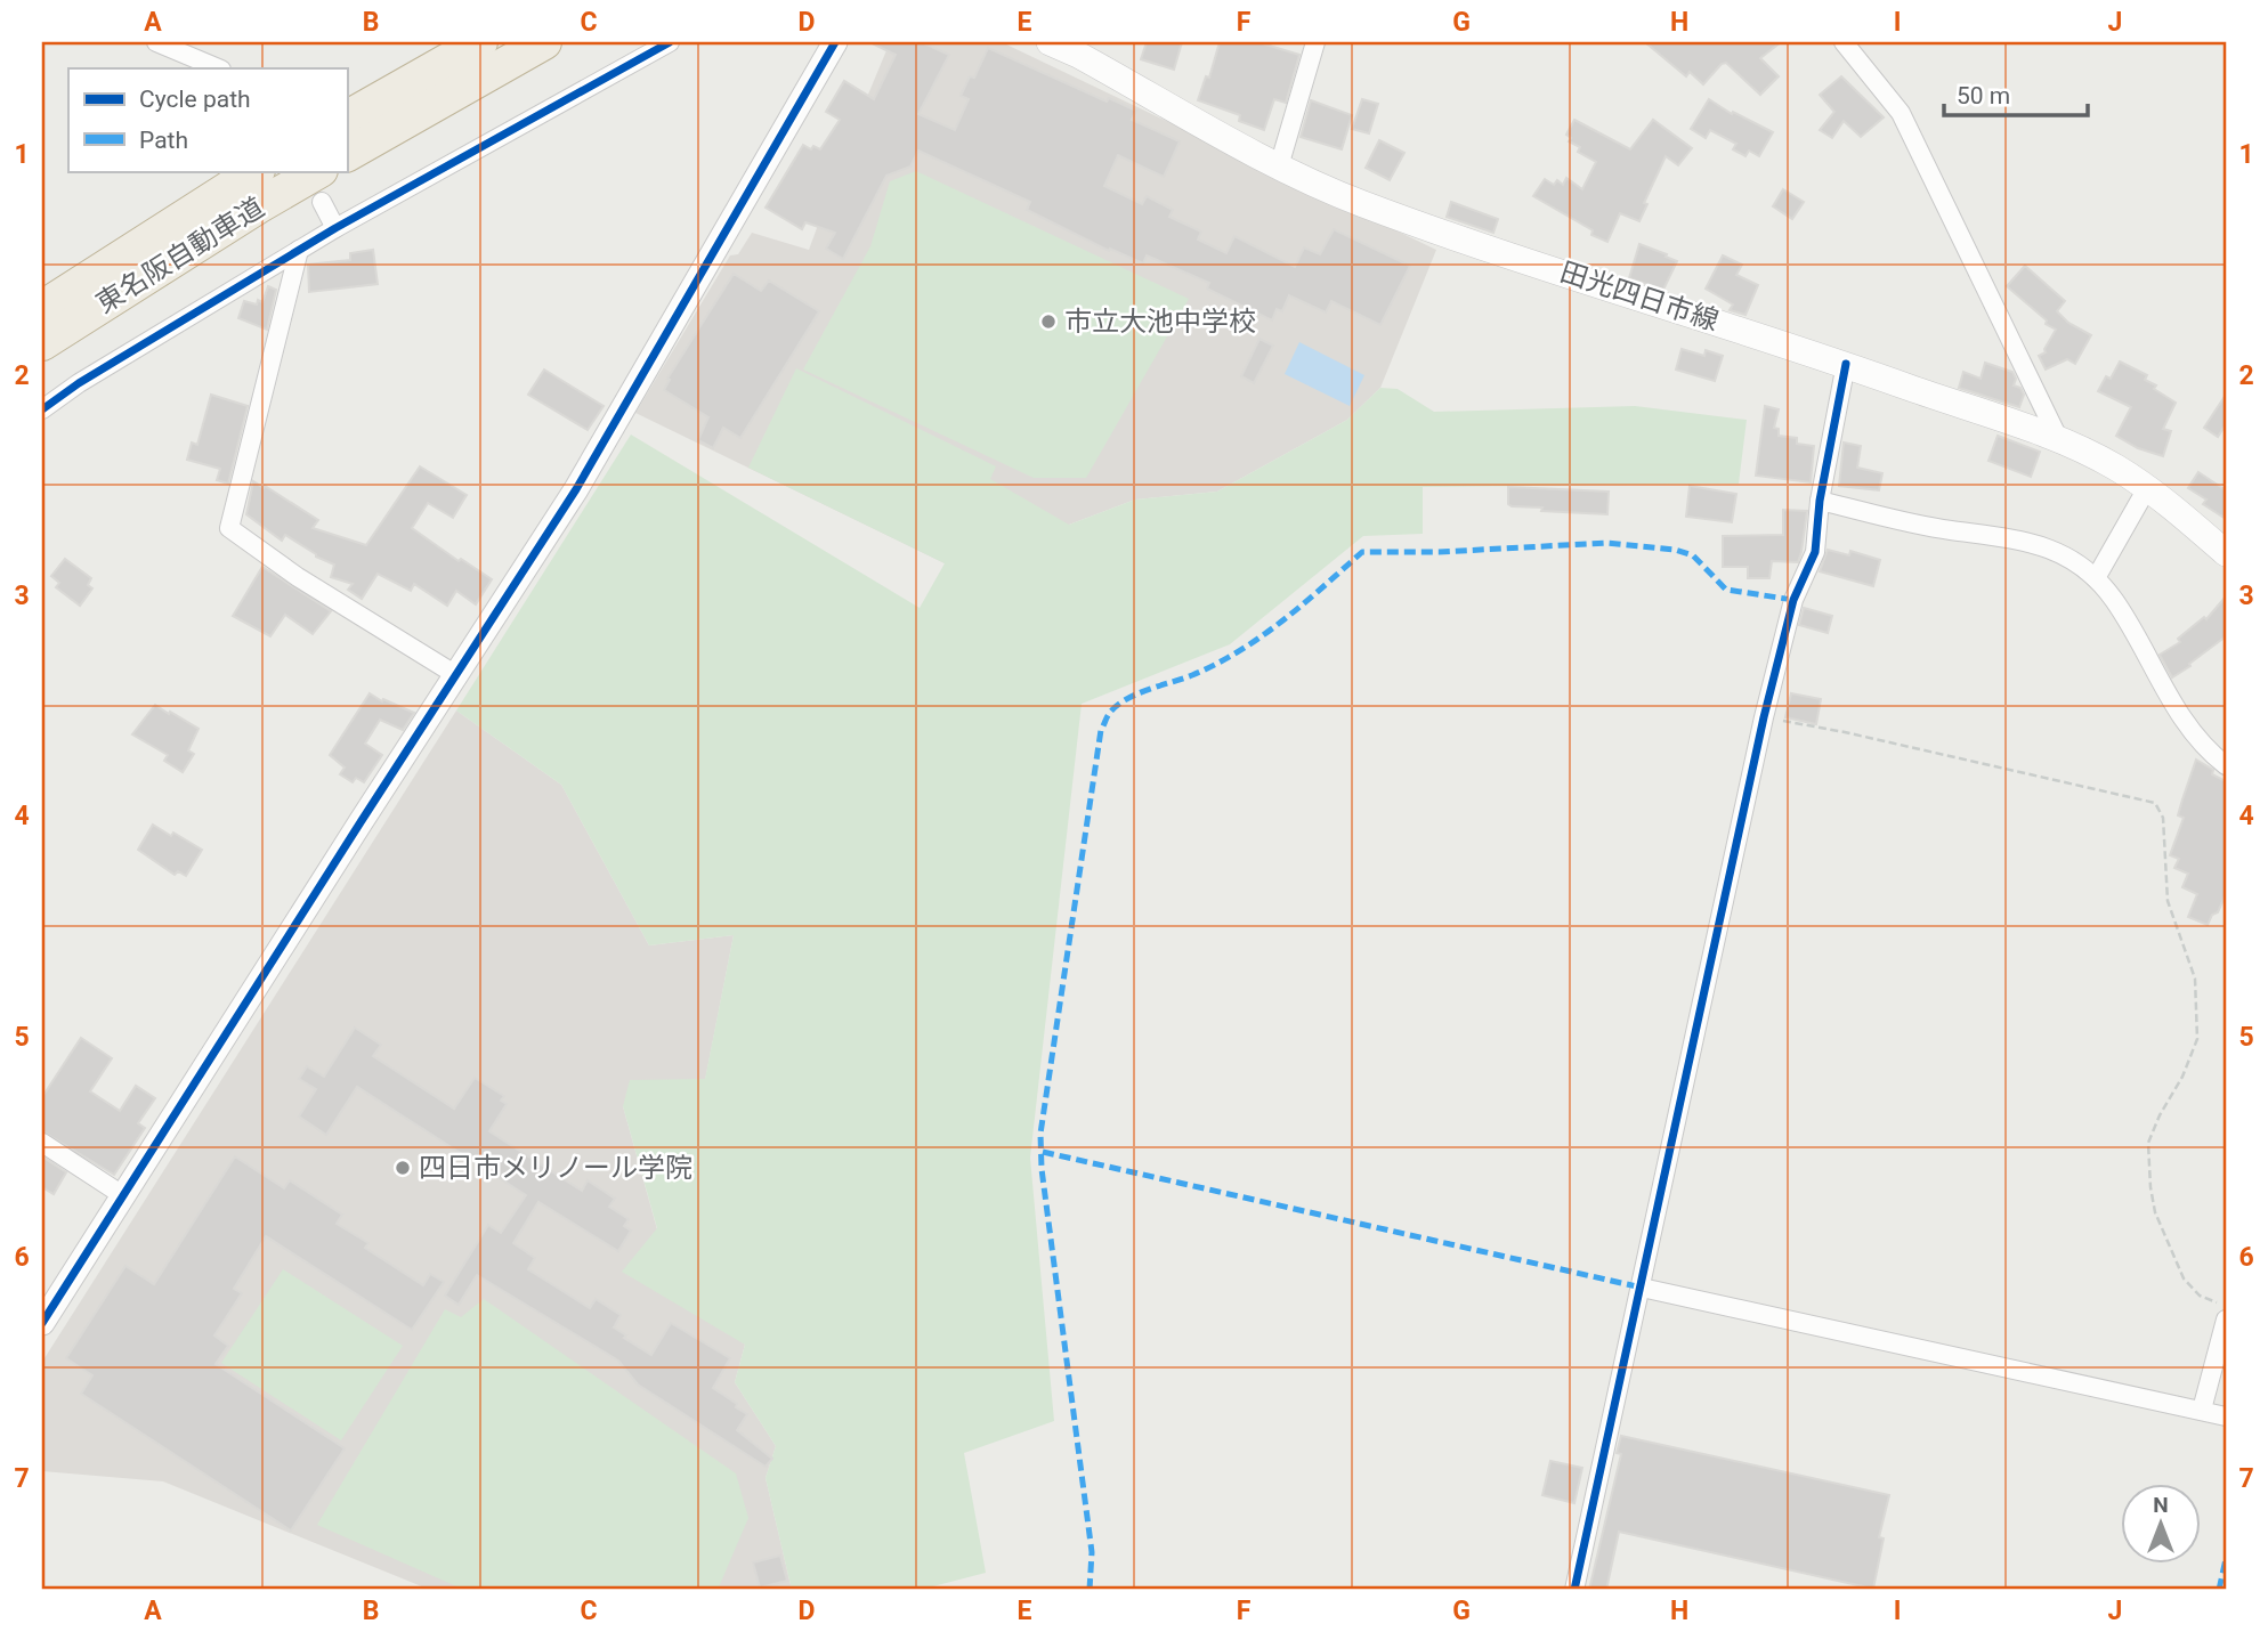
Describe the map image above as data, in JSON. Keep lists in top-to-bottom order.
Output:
{
  "streets": {
    "highway": ["東名阪自動車道"],
    "main road": ["田光四日市線"]
  },
  "places": ["市立大池中学校", "四日市メリノール学院"],
  "legend": ["Cycle path", "Path"],
  "scale_bar": "50 m",
  "north": "top",
  "grid": {
    "columns": [
      "A",
      "B",
      "C",
      "D",
      "E",
      "F",
      "G",
      "H",
      "I",
      "J"
    ],
    "rows": [
      "1",
      "2",
      "3",
      "4",
      "5",
      "6",
      "7"
    ]
  }
}
